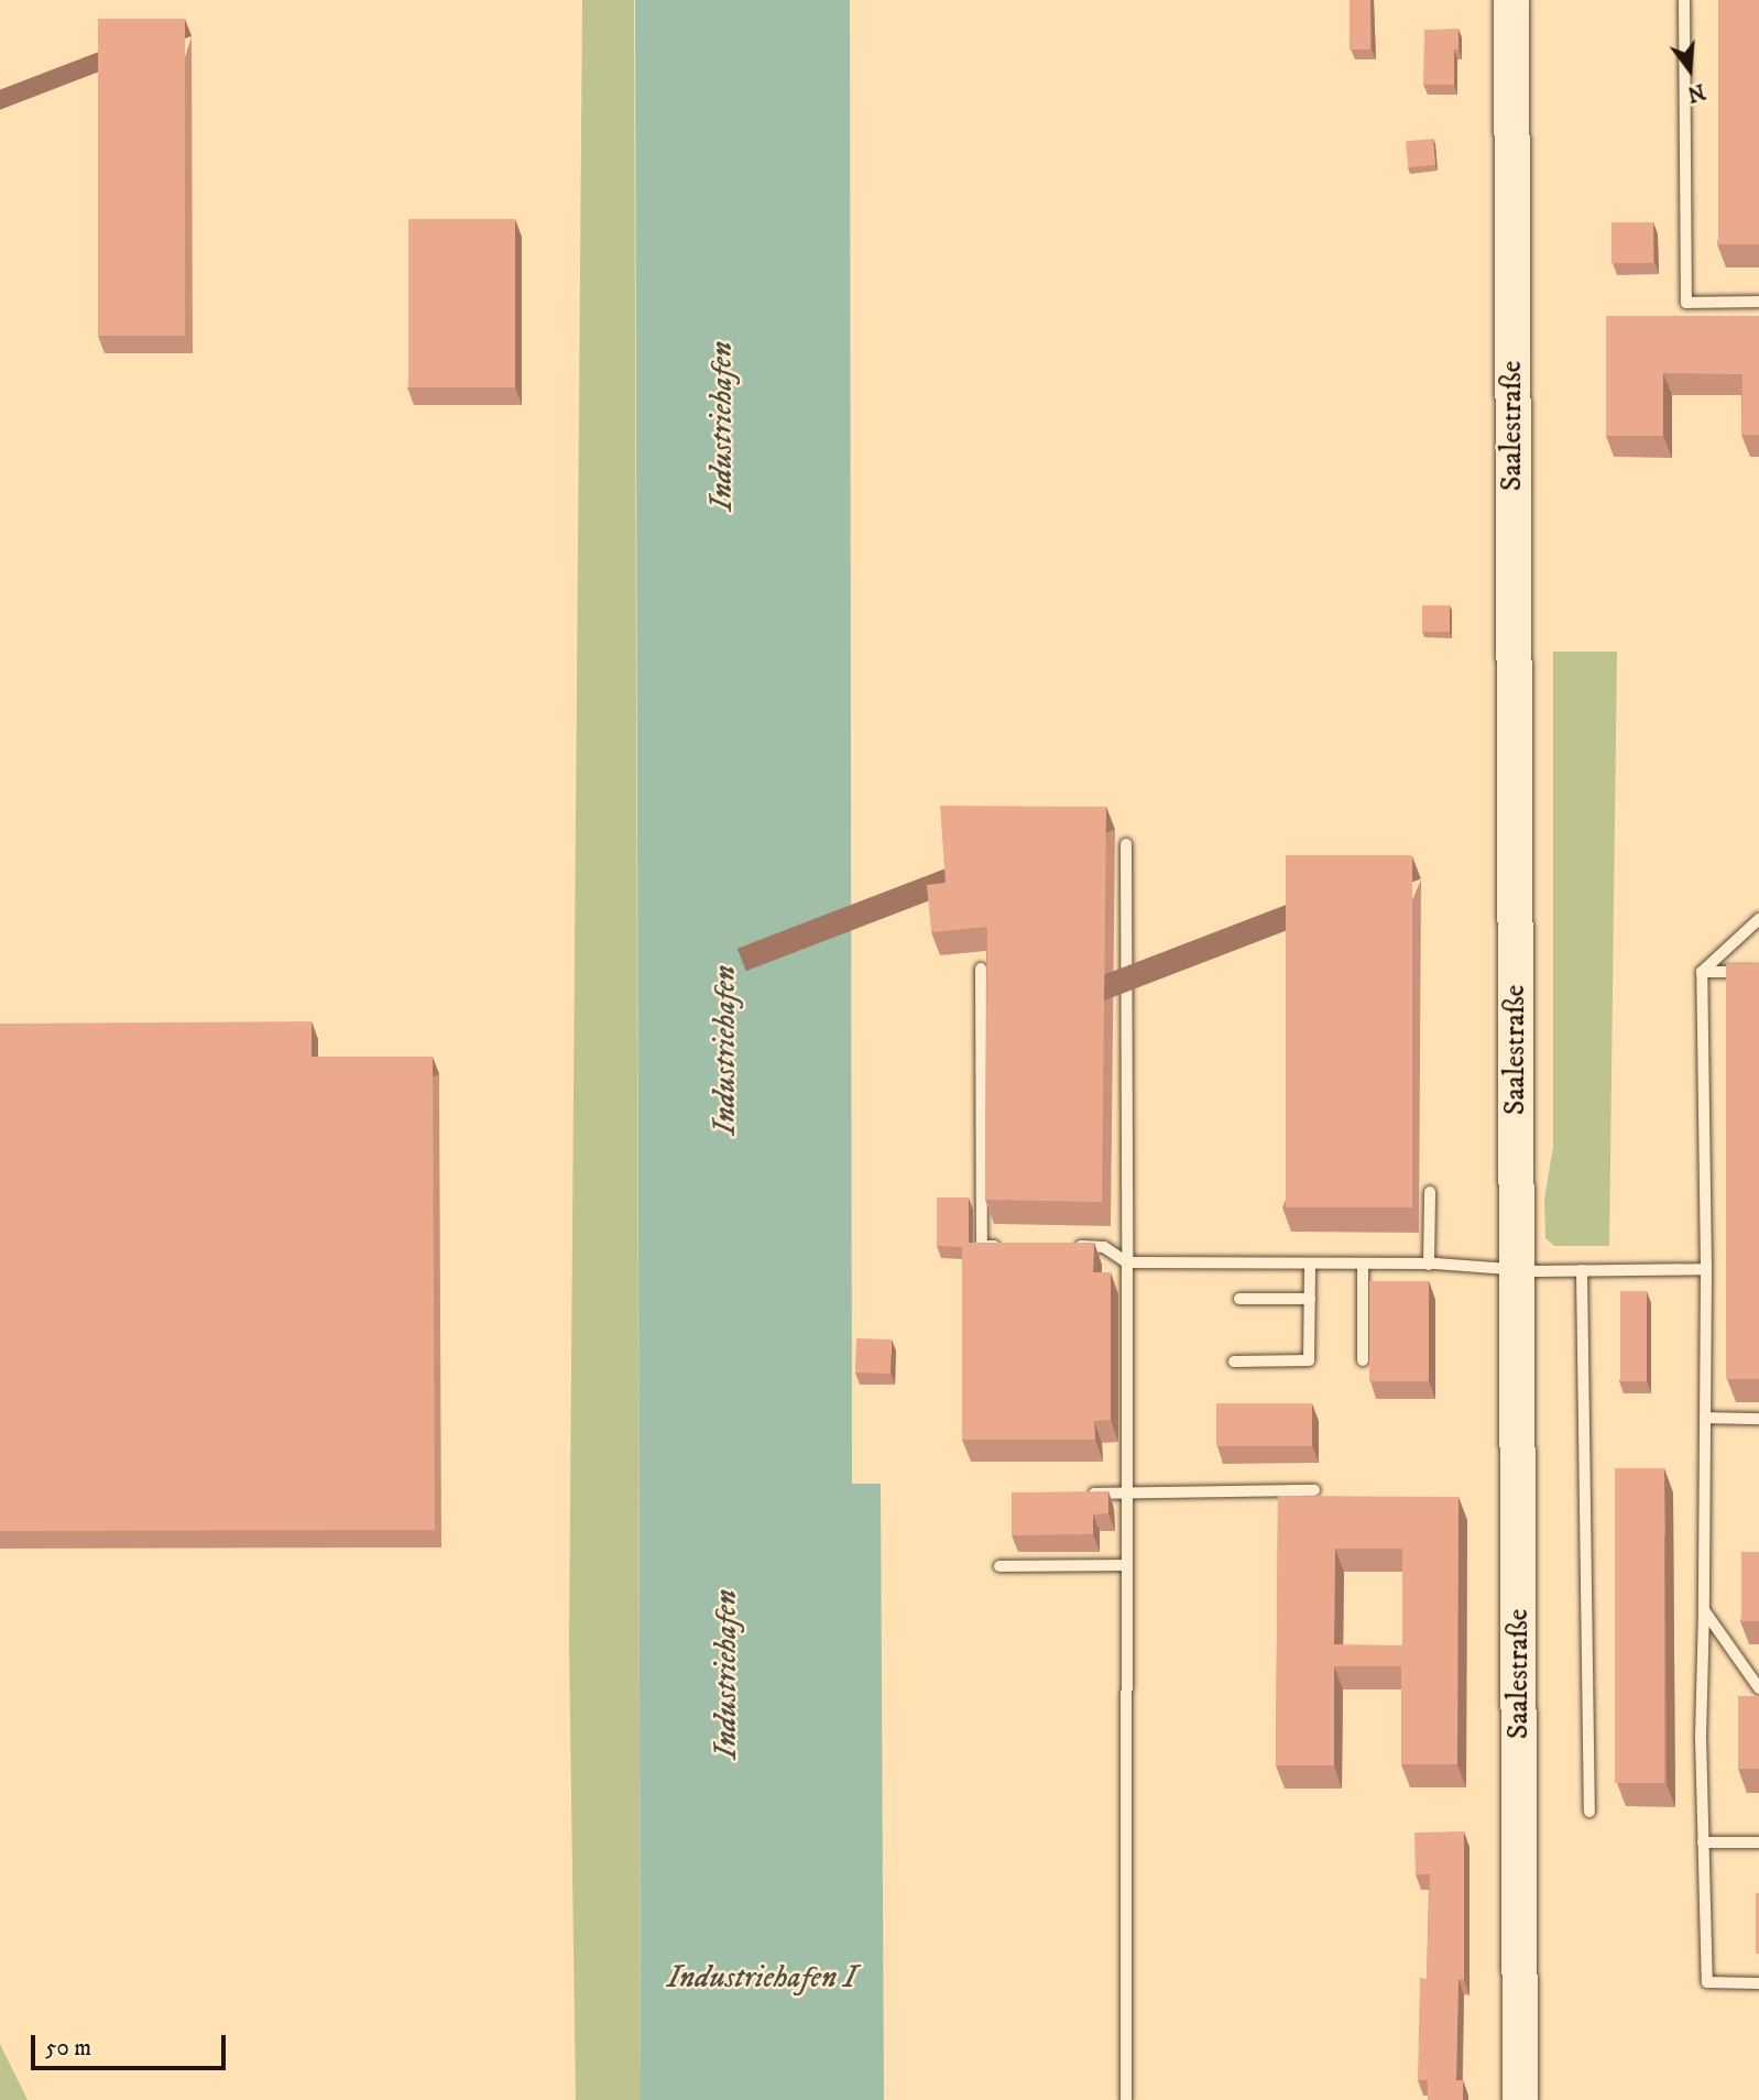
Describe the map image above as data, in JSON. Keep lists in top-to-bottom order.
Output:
{
  "streets": {
    "main road": ["Saalestraße"]
  },
  "water": ["Industriehafen", "Industriehafen I"],
  "scale_bar": "50 m",
  "north": "bottom"
}
